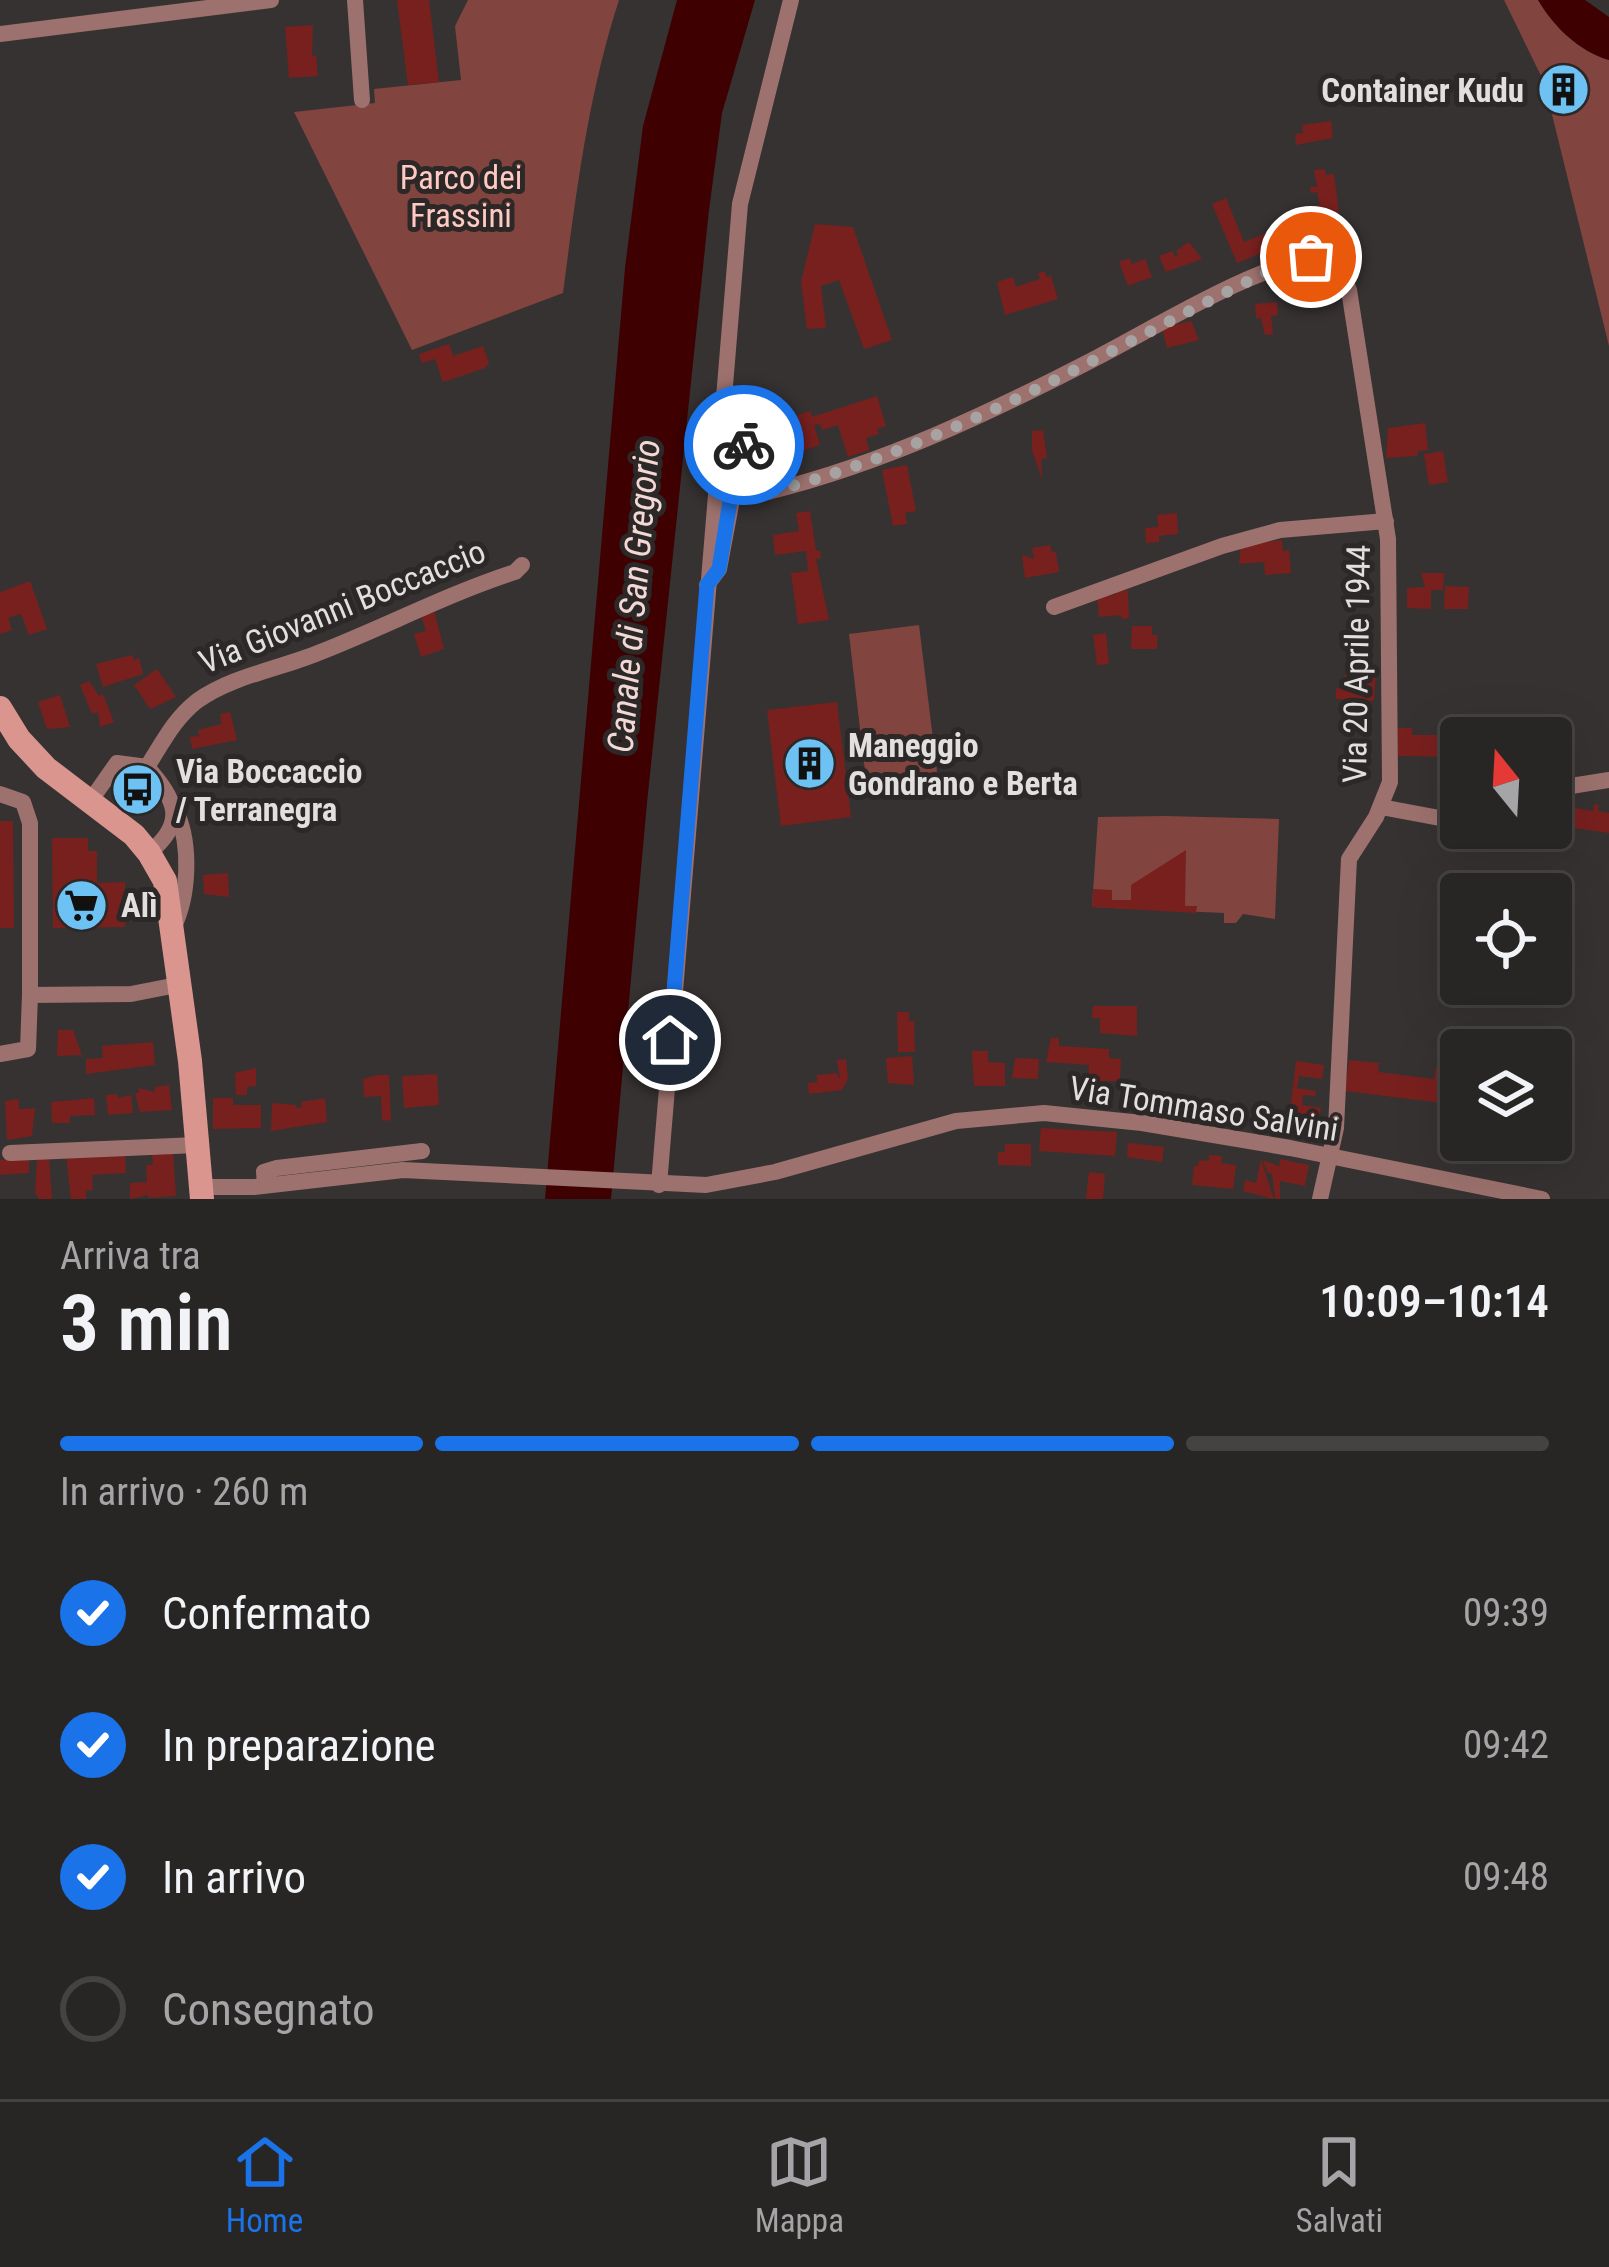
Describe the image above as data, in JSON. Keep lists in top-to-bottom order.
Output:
{
  "streets": {
    "street": ["Via Giovanni Boccaccio", "Via 20 Aprile 1944", "Via Tommaso Salvini"]
  },
  "crossings": [
    ["Via 20 Aprile 1944", "Via Tommaso Salvini"]
  ],
  "water": ["Canale di San Gregorio"],
  "parks": ["Parco dei Frassini"],
  "places": {
    "building": ["Container Kudu", "Maneggio Gondrano e Berta"],
    "bus stop": ["Via Boccaccio / Terranegra"],
    "supermarket": ["Alì"]
  },
  "north": "top",
  "page": {
    "heading": ["3 min", "Arriva tra", "10:09–10:14"],
    "bar": "In arrivo · 260 m",
    "list": [
      ["Confermato", "09:39"],
      ["In preparazione", "09:42"],
      ["In arrivo", "09:48"],
      "Consegnato"
    ],
    "tabs": ["Home", "Mappa", "Salvati"]
  }
}
